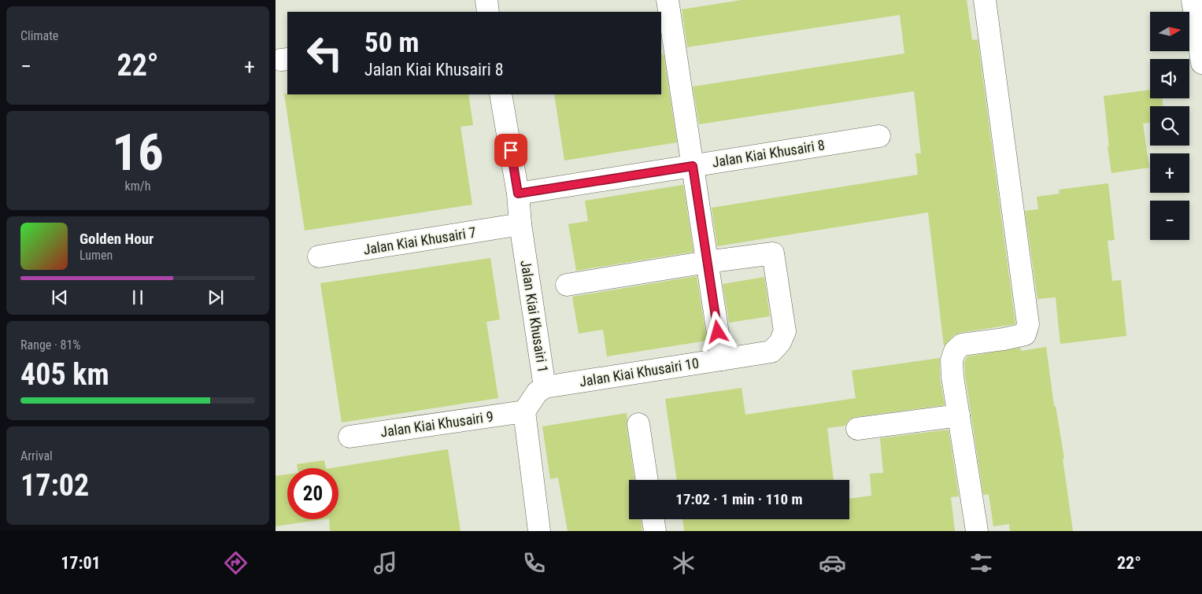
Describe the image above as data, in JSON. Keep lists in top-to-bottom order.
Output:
{
  "streets": {
    "street": [
      "Jalan Kiai Khusairi 8",
      "Jalan Kiai Khusairi 7",
      "Jalan Kiai Khusairi 1",
      "Jalan Kiai Khusairi 10",
      "Jalan Kiai Khusairi 9"
    ]
  },
  "crossings": [
    ["Jalan Kiai Khusairi 8", "Jalan Kiai Khusairi 1"],
    ["Jalan Kiai Khusairi 7", "Jalan Kiai Khusairi 1"],
    ["Jalan Kiai Khusairi 1", "Jalan Kiai Khusairi 10"],
    ["Jalan Kiai Khusairi 1", "Jalan Kiai Khusairi 9"]
  ],
  "north": "right",
  "page": {
    "tile": [
      "Climate",
      ["16", "km/h"],
      ["Range · 81%", "405 km"],
      ["Arrival", "17:02"]
    ],
    "map_buttons": ["+", "−"],
    "turn": ["50 m", "Jalan Kiai Khusairi 8"],
    "heat": ["−", "22°", "+"],
    "song": ["Golden Hour", "Lumen"],
    "limit": "20",
    "trip": "17:02 · 1 min · 110 m",
    "tabs": ["17:01", "22°"]
  }
}
